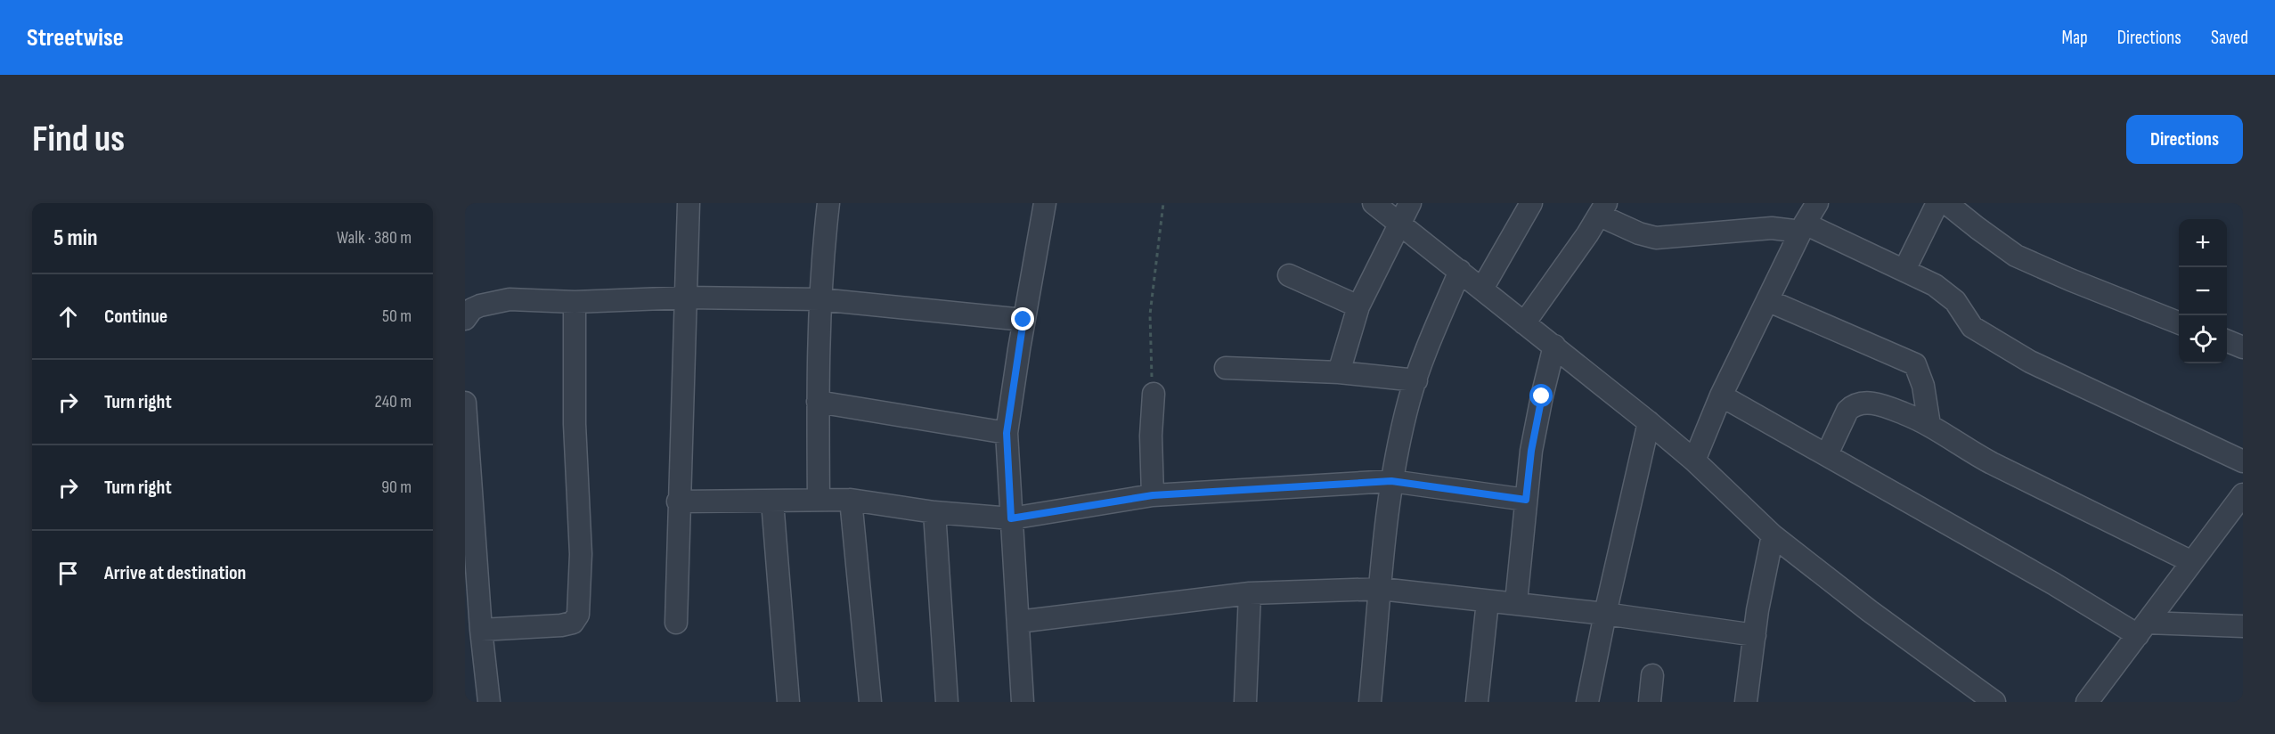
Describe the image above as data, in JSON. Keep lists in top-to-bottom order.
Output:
{
  "page": {
    "header": "Streetwise",
    "nav": ["Map", "Directions", "Saved"],
    "buttons": "Directions",
    "title": "Find us",
    "heading": ["5 min", "Walk · 380 m"],
    "map_buttons": ["+", "−"],
    "list": [
      ["Continue", "50 m"],
      ["Turn right", "240 m"],
      ["Turn right", "90 m"],
      "Arrive at destination"
    ]
  }
}
